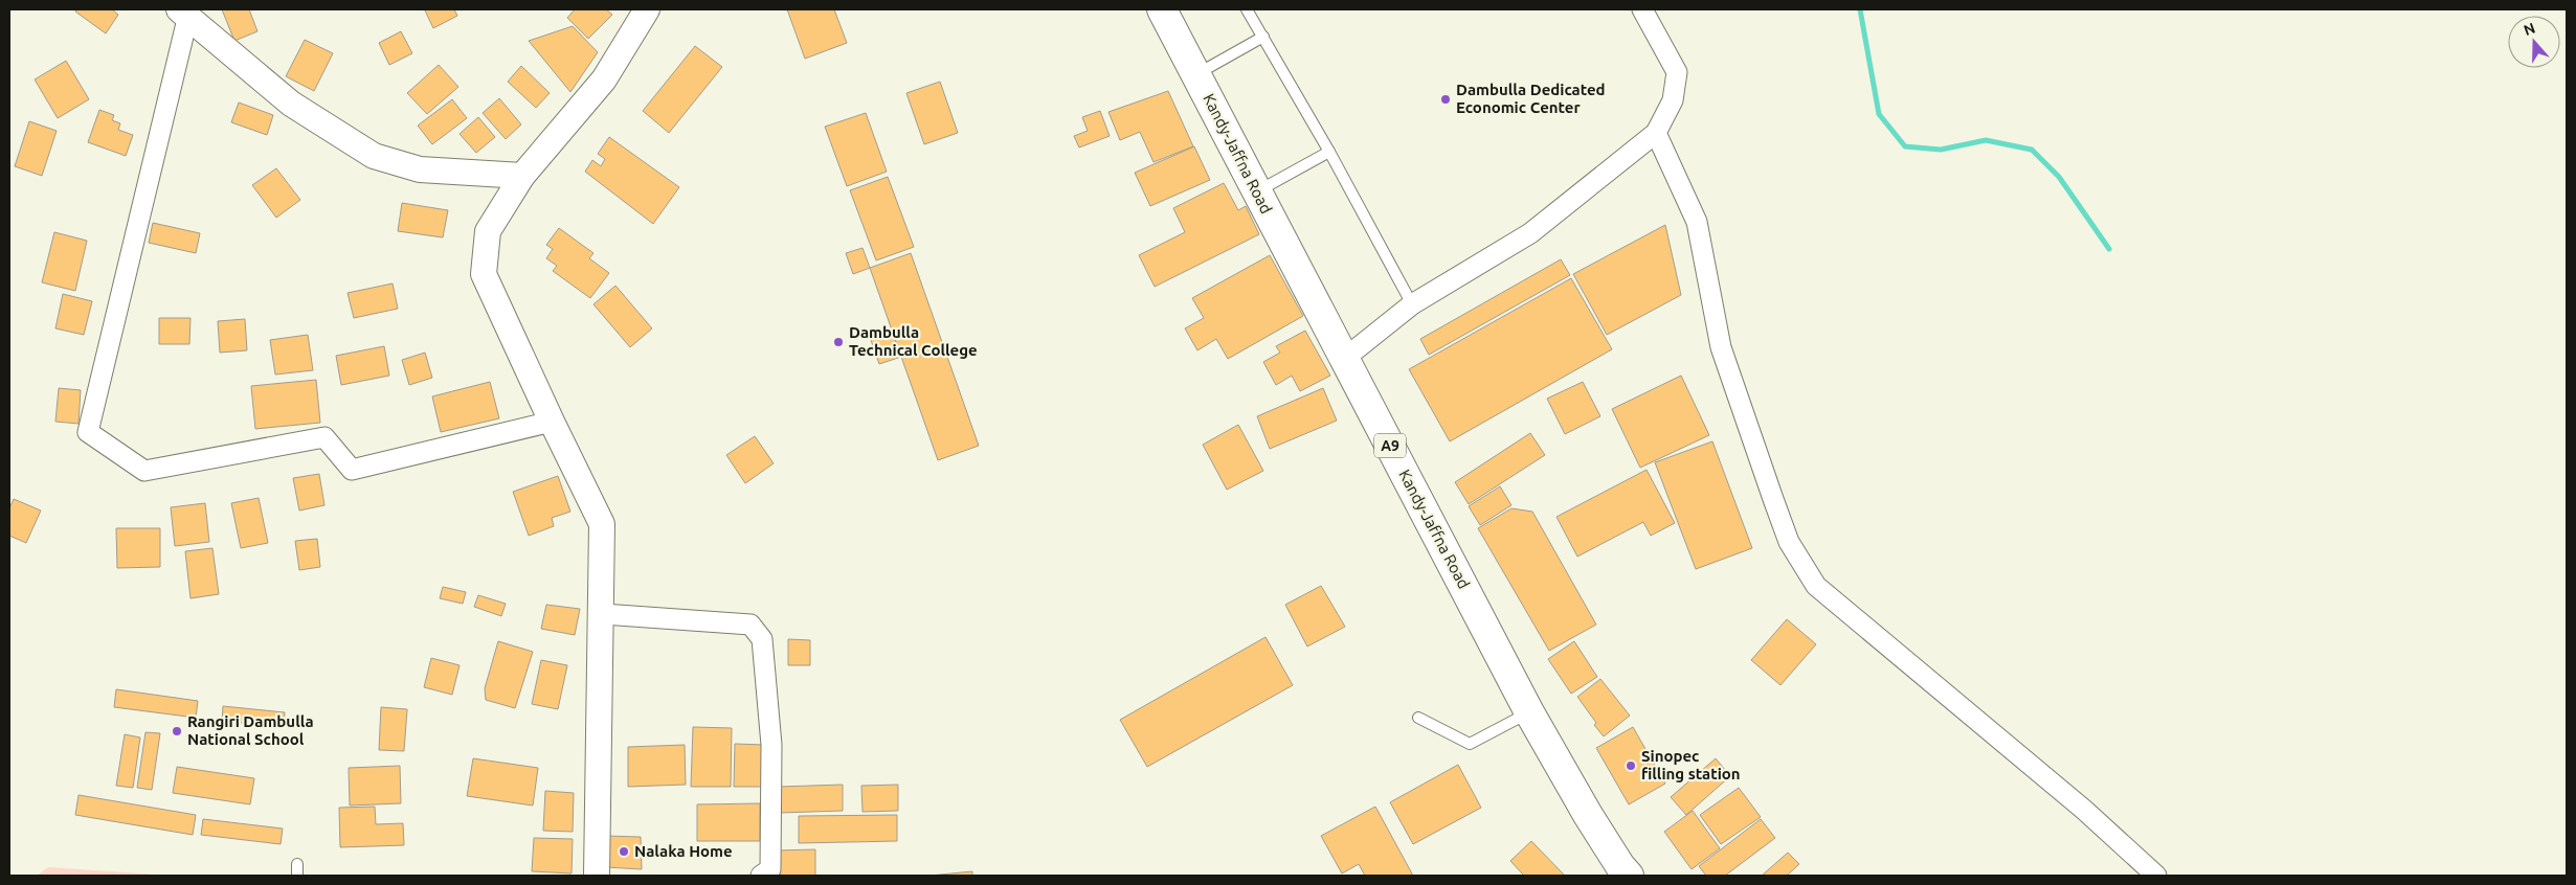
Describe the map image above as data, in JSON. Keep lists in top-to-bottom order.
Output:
{
  "streets": {
    "highway": ["Kandy-Jaffna Road", "A9"]
  },
  "places": [
    "Dambulla Dedicated Economic Center",
    "Dambulla Technical College",
    "Rangiri Dambulla National School",
    "Sinopec filling station",
    "Nalaka Home"
  ],
  "north": "top"
}
